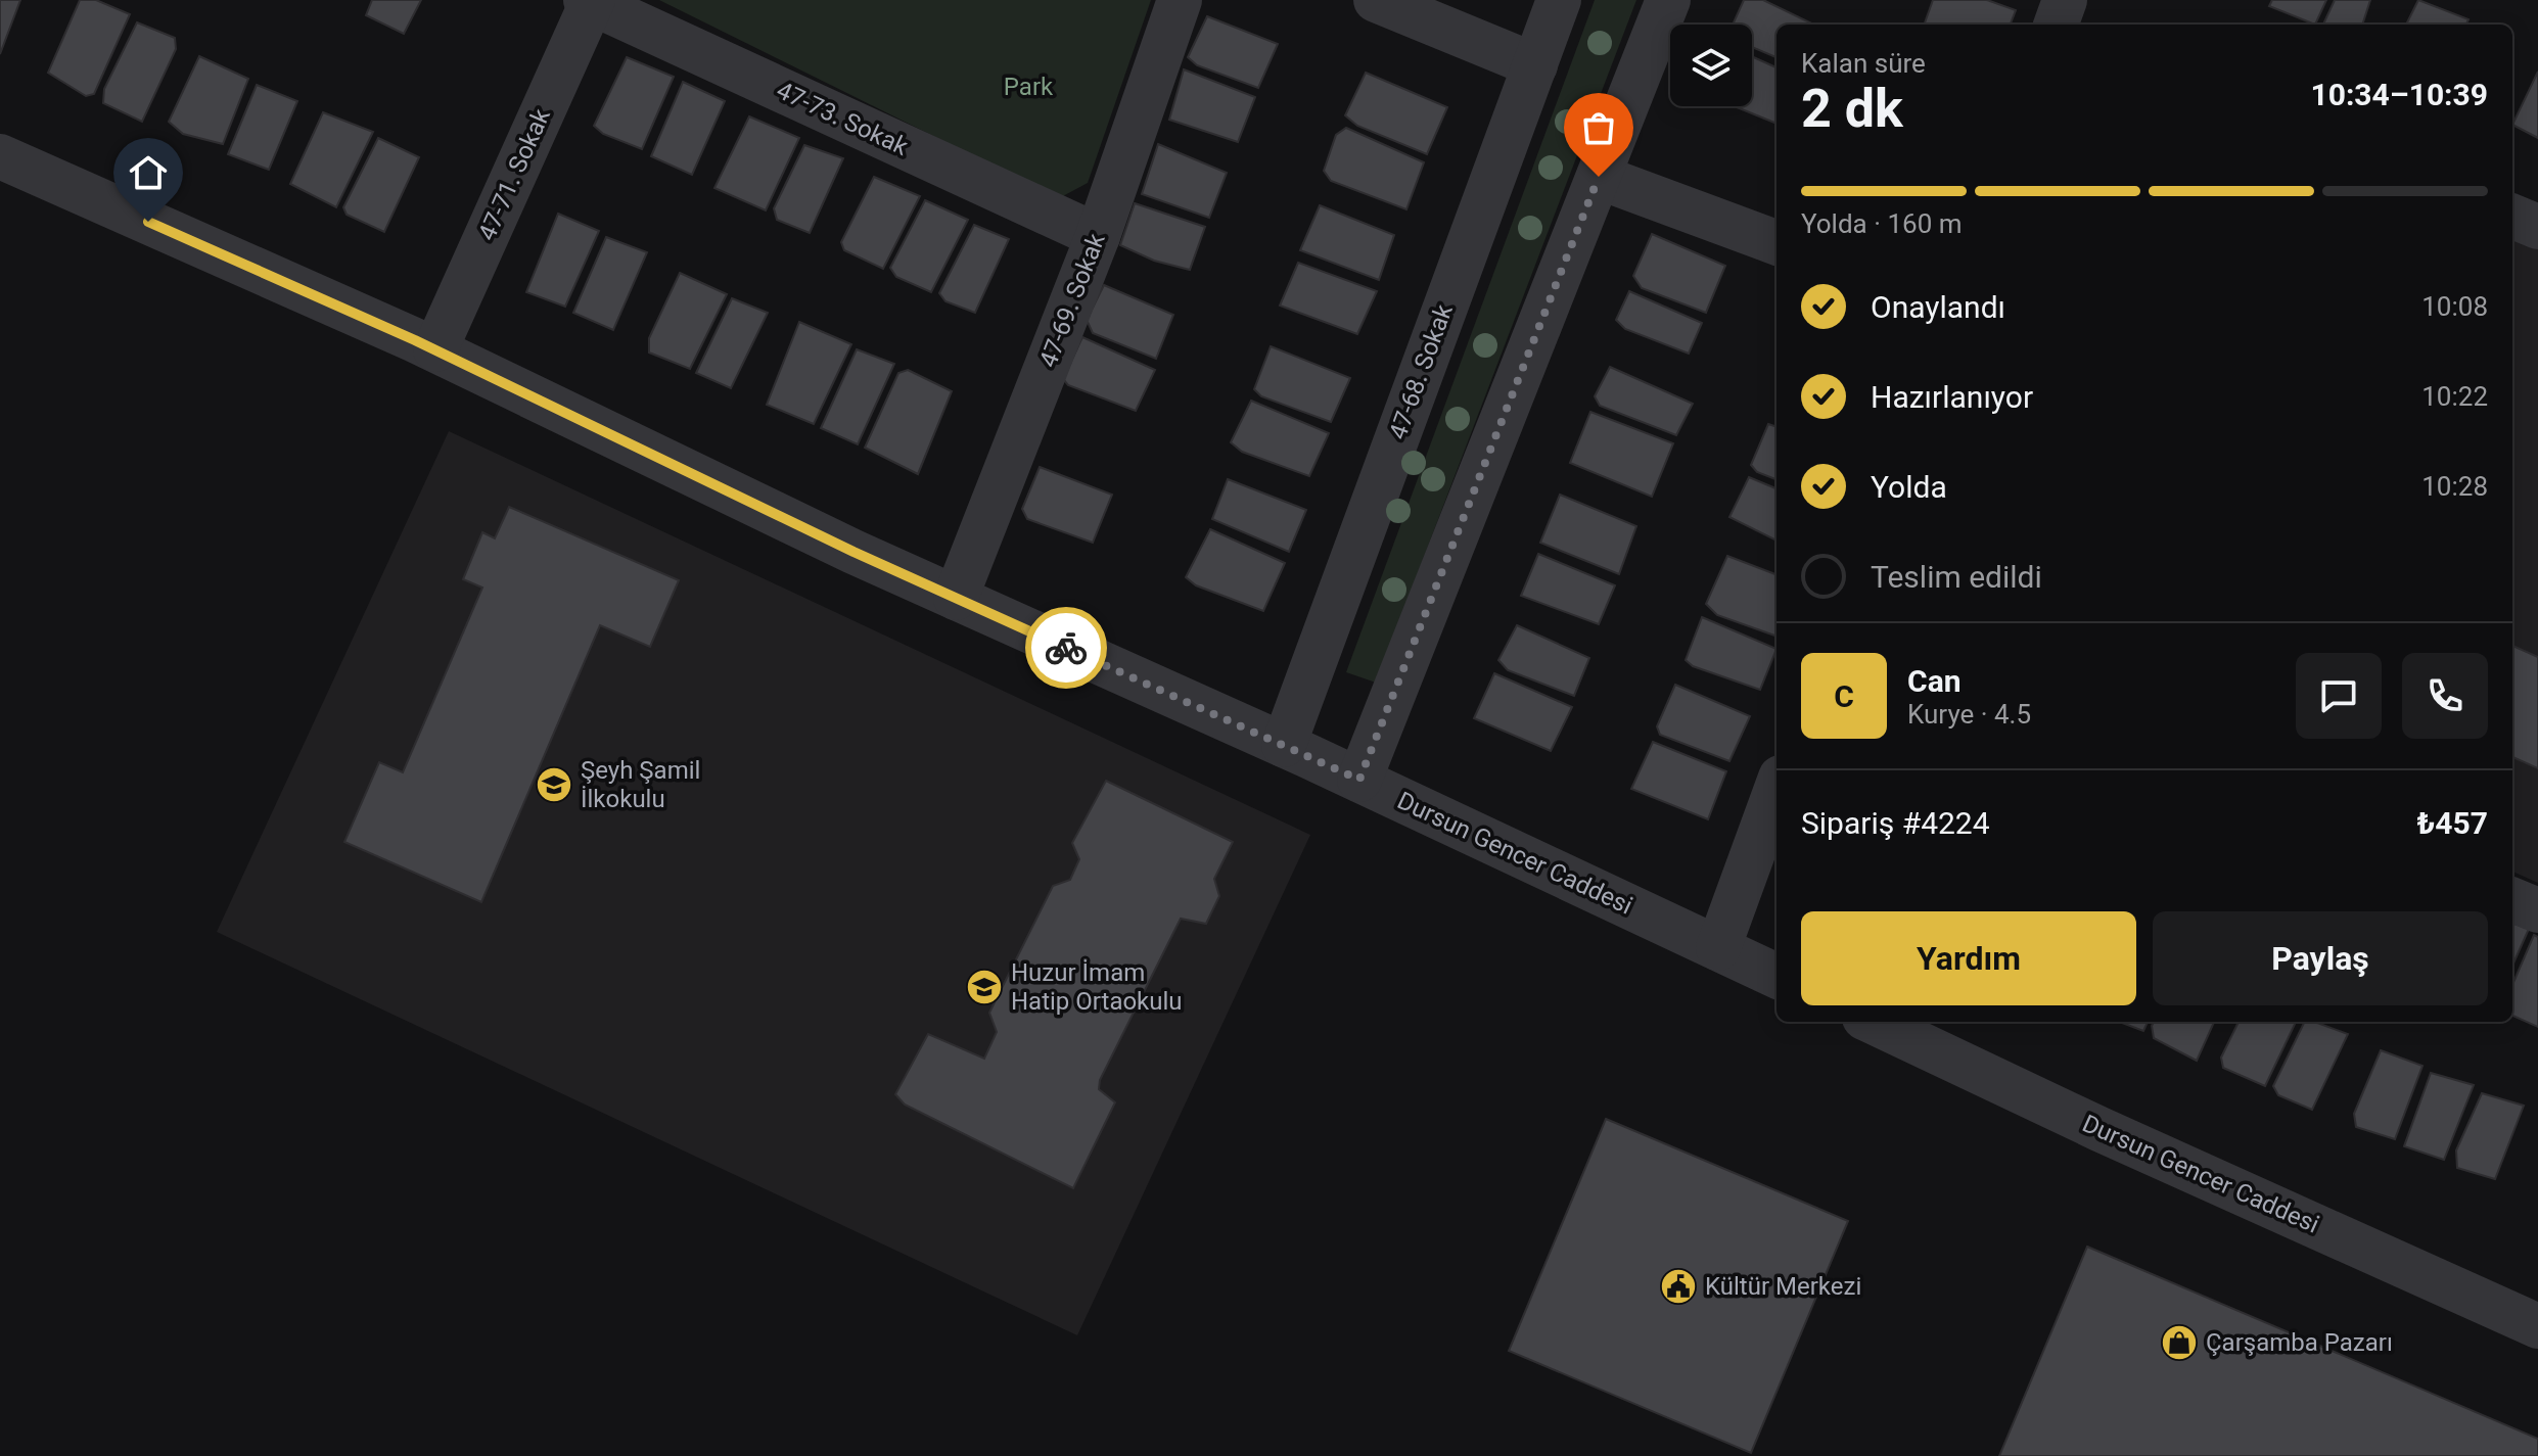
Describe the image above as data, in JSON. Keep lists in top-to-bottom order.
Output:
{
  "streets": {
    "street": [
      "47-73. Sokak",
      "47-71. Sokak",
      "47-69. Sokak",
      "47-68. Sokak",
      "Dursun Gencer Caddesi"
    ]
  },
  "crossings": [
    ["47-73. Sokak", "47-71. Sokak"],
    ["47-73. Sokak", "47-69. Sokak"],
    ["47-71. Sokak", "Dursun Gencer Caddesi"],
    ["47-69. Sokak", "Dursun Gencer Caddesi"],
    ["47-68. Sokak", "Dursun Gencer Caddesi"]
  ],
  "parks": ["Park"],
  "places": {
    "school or university": ["Şeyh Şamil İlkokulu", "Huzur İmam Hatip Ortaokulu"],
    "public building": ["Kültür Merkezi"],
    "shop": ["Çarşamba Pazarı"]
  },
  "page": {
    "heading": ["2 dk", "Kalan süre", "10:34–10:39"],
    "panel": [
      "Can",
      "Kurye · 4.5",
      "Sipariş #4224",
      "₺457"
    ],
    "bar": "Yolda · 160 m",
    "list": [
      ["Onaylandı", "10:08"],
      ["Hazırlanıyor", "10:22"],
      ["Yolda", "10:28"],
      "Teslim edildi"
    ],
    "round": "C",
    "buttons": ["Yardım", "Paylaş"]
  }
}
